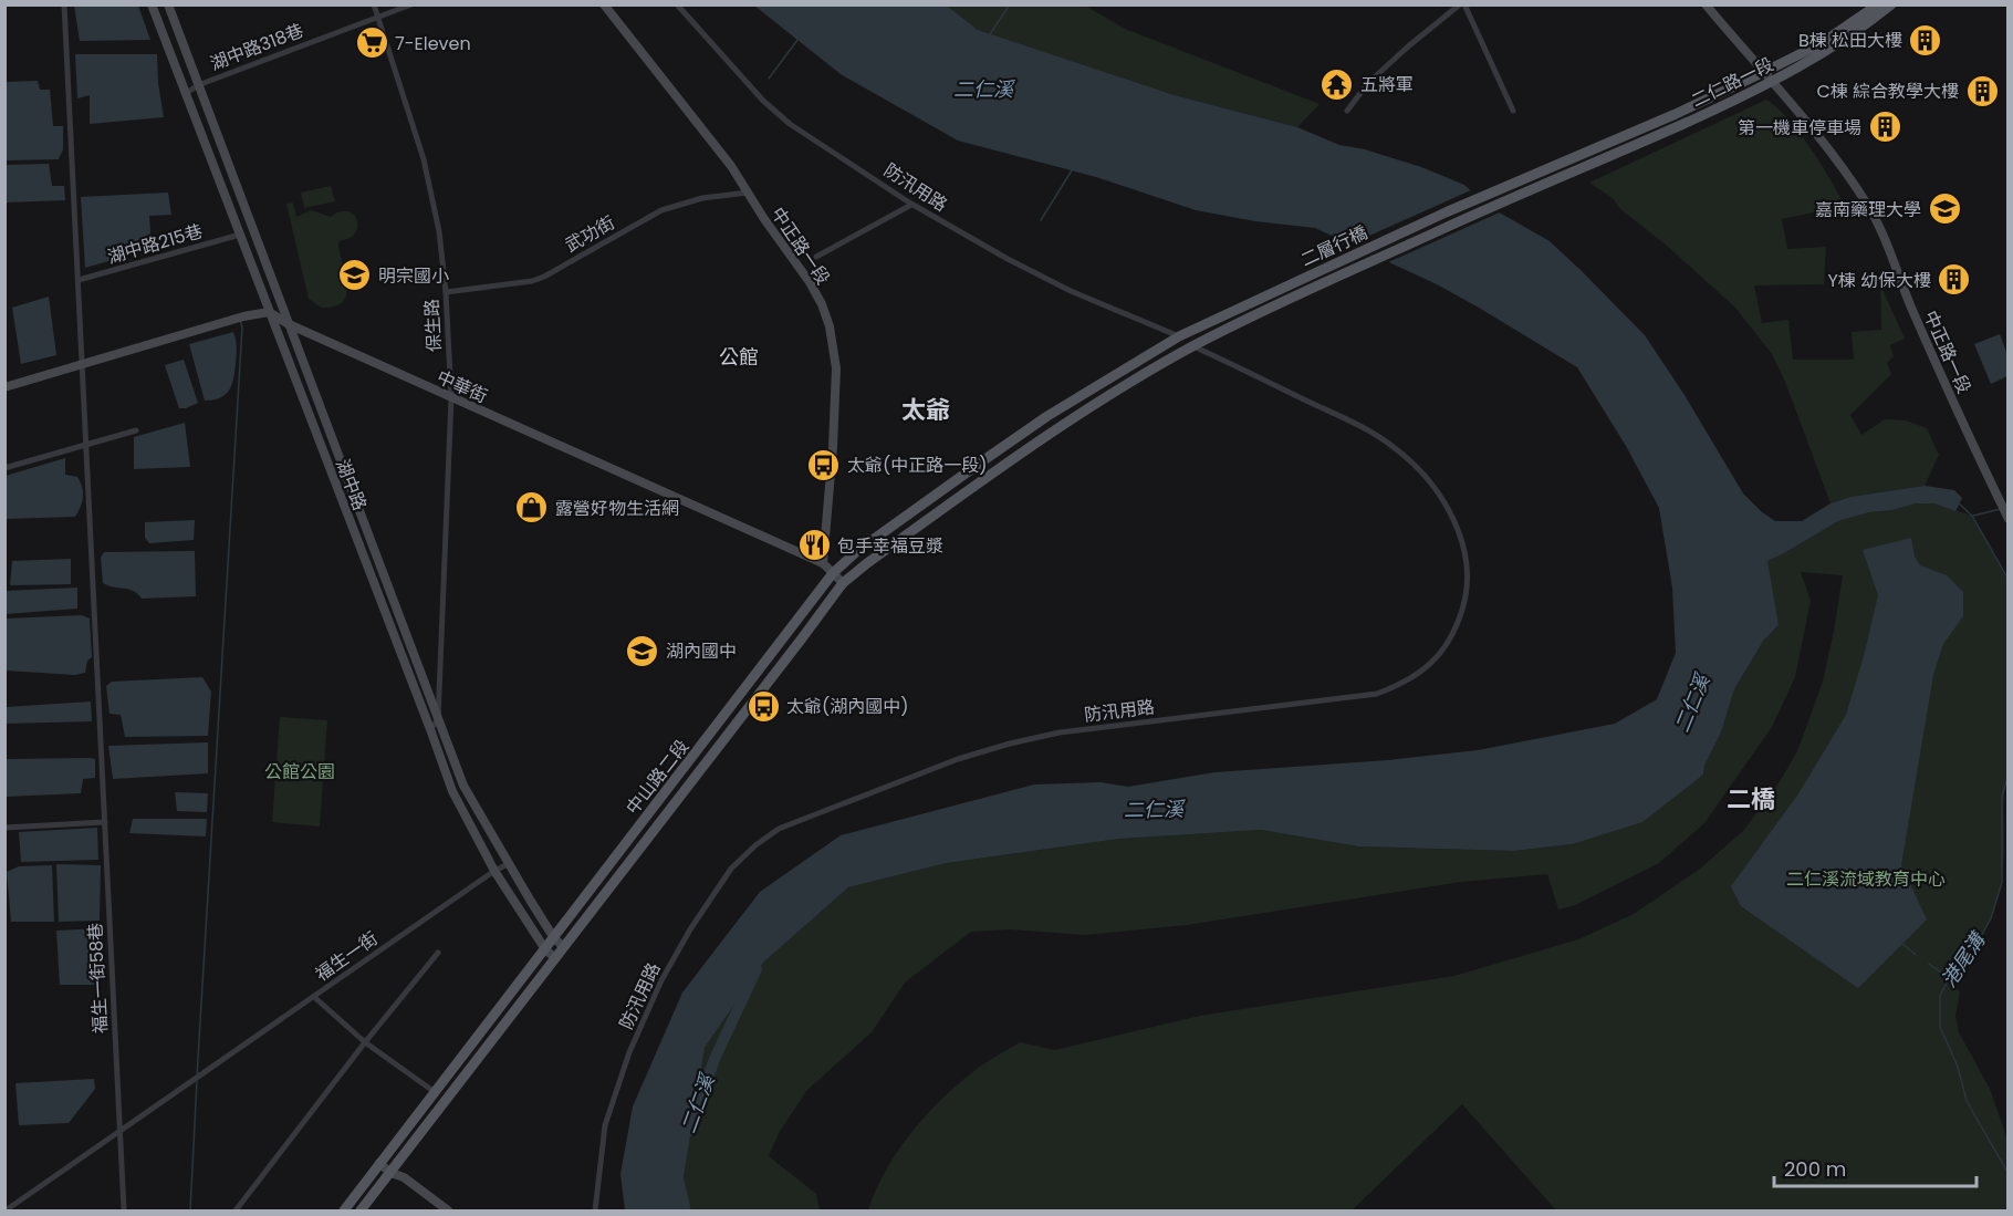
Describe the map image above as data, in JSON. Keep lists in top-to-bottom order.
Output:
{
  "streets": {
    "main road": ["二仁路一段", "二層行橋", "中山路二段"],
    "street": [
      "湖中路318巷",
      "防汛用路",
      "武功街",
      "湖中路215巷",
      "中正路一段",
      "保生路",
      "中華街",
      "湖中路",
      "福生一街",
      "福生一街58巷"
    ]
  },
  "crossings": [
    ["湖中路318巷", "保生路"],
    ["湖中路318巷", "湖中路"],
    ["二仁路一段", "中正路一段"],
    ["二仁路一段", "二層行橋"],
    ["防汛用路", "二層行橋"],
    ["武功街", "中正路一段"],
    ["武功街", "保生路"],
    ["湖中路215巷", "湖中路"],
    ["中正路一段", "中華街"],
    ["二層行橋", "中山路二段"],
    ["保生路", "中華街"],
    ["保生路", "湖中路"],
    ["中華街", "湖中路"],
    ["湖中路", "中山路二段"],
    ["湖中路", "福生一街"],
    ["福生一街", "福生一街58巷"]
  ],
  "districts": ["公館", "太爺", "二橋"],
  "water": ["二仁溪", "港尾溝"],
  "parks": ["公館公園", "二仁溪流域教育中心"],
  "places": {
    "building": [
      "B棟 松田大樓",
      "C棟 綜合教學大樓",
      "第一機車停車場",
      "Y棟 幼保大樓"
    ],
    "supermarket": ["7-Eleven"],
    "temple": ["五將軍"],
    "school or university": ["嘉南藥理大學", "明宗國小", "湖內國中"],
    "bus stop": ["太爺(中正路一段)", "太爺(湖內國中)"],
    "shop": ["露營好物生活網"],
    "restaurant": ["包手幸福豆漿"]
  },
  "scale_bar": "200 m"
}
